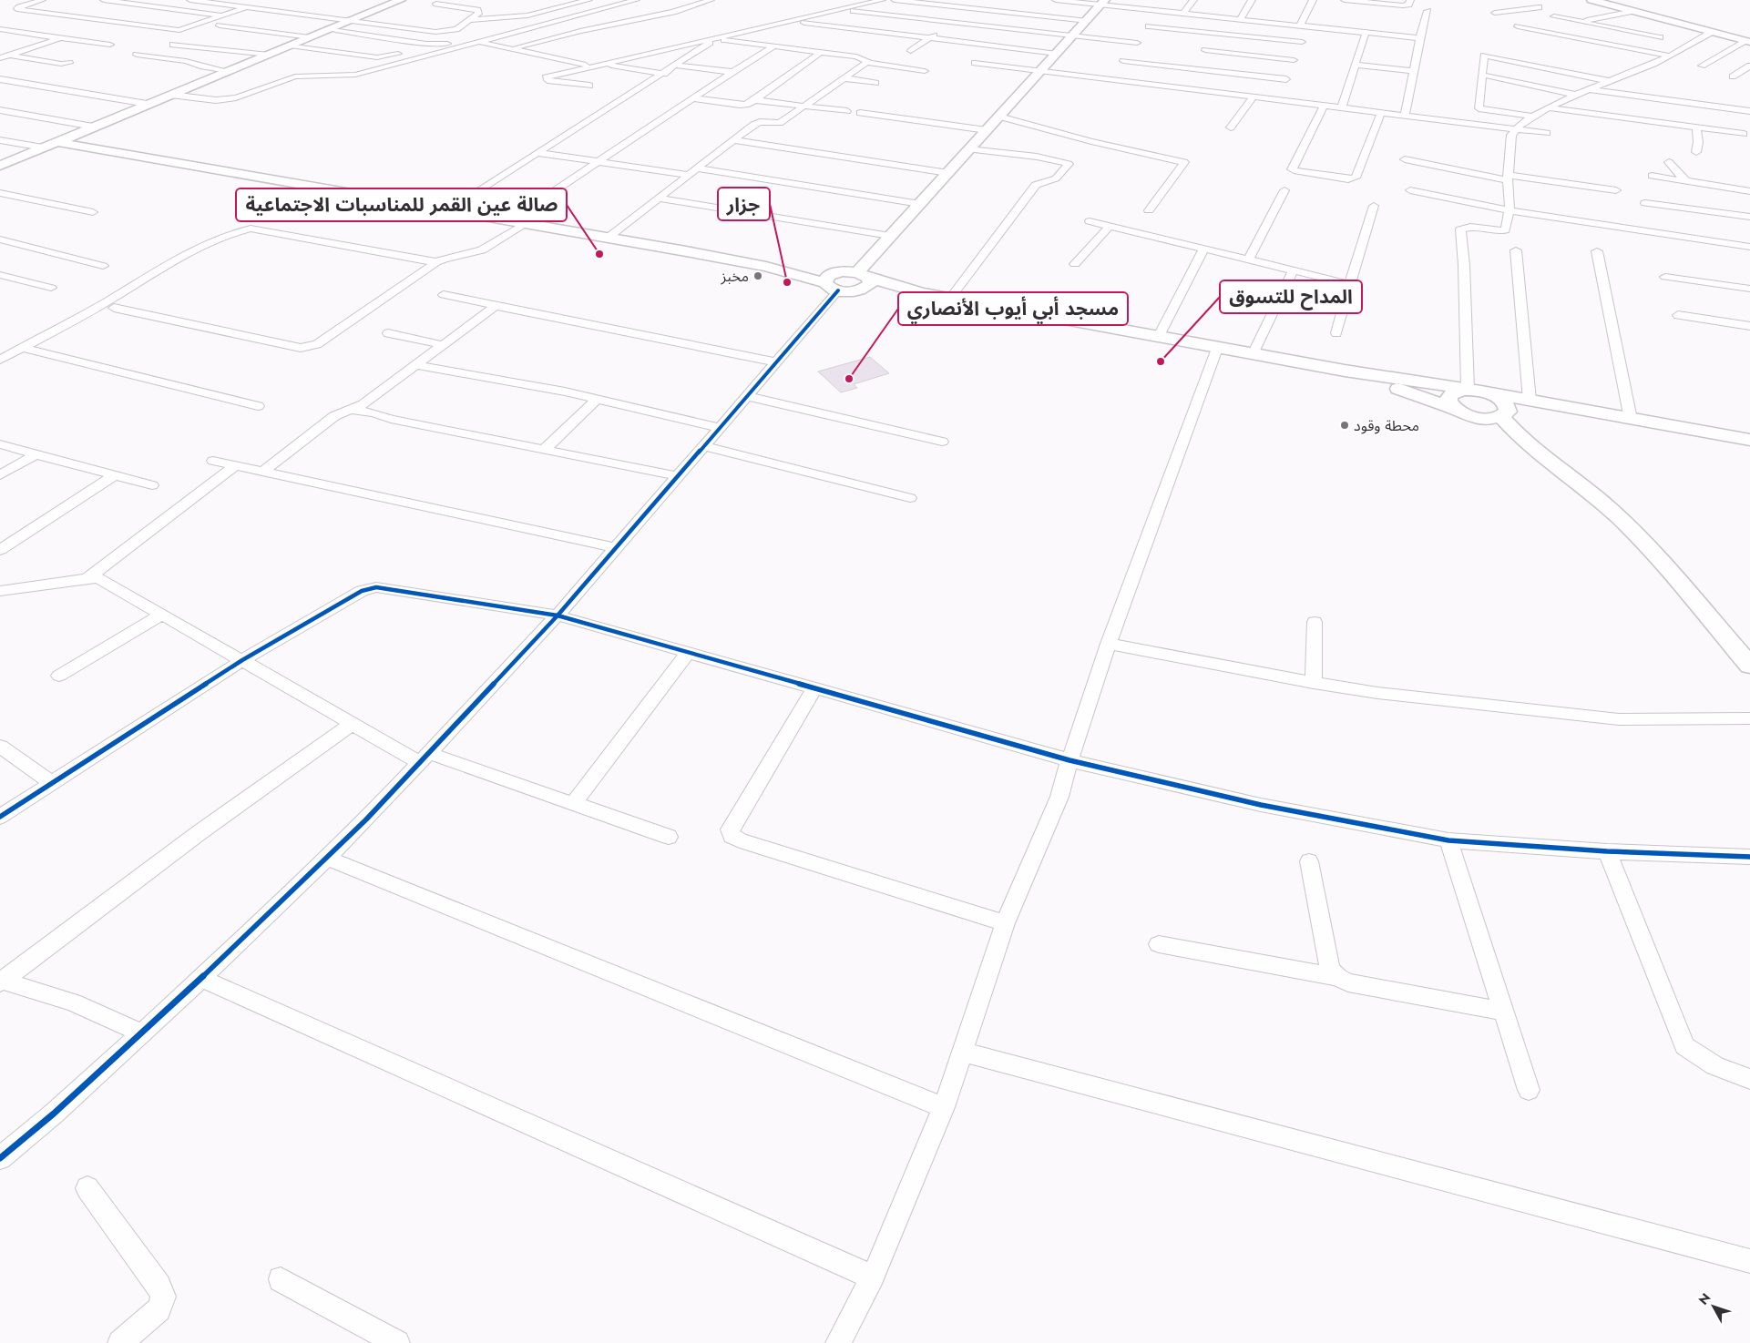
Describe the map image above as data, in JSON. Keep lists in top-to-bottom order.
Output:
{
  "places": [
    "صالة عين القمر للمناسبات الاجتماعية",
    "مخبز",
    "جزار",
    "المداح للتسوق",
    "مسجد أبي أيوب الأنصاري",
    "محطة وقود"
  ],
  "north": "top left"
}
